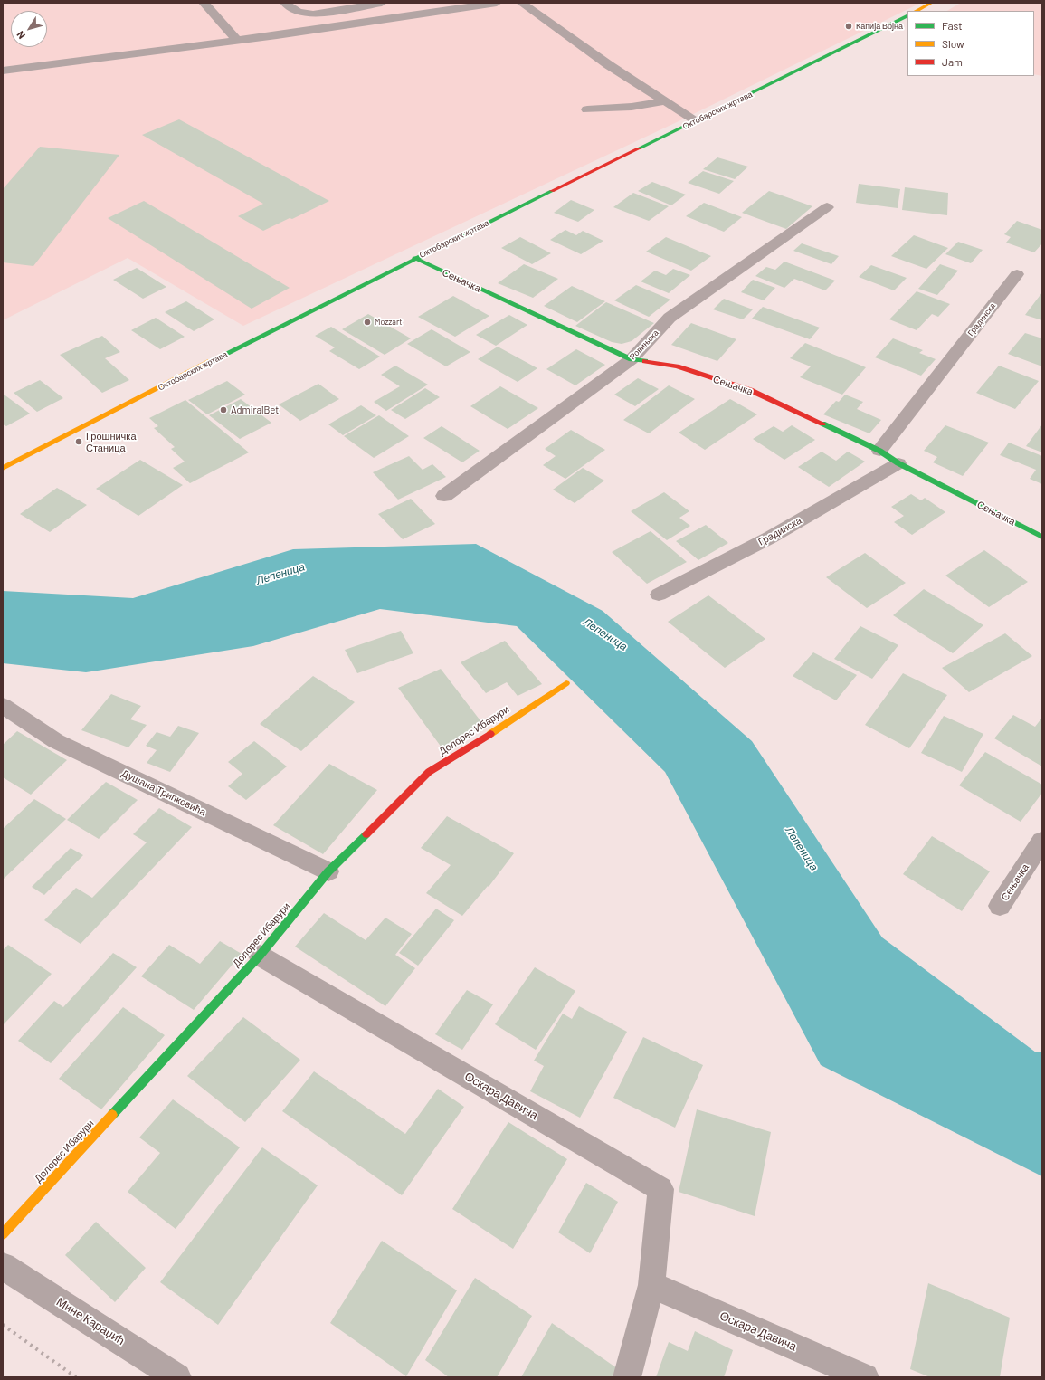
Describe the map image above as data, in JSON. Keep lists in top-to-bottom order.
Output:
{
  "streets": {
    "street": [
      "Октобарских жртава",
      "Сењачка",
      "Градинска",
      "Ровињска",
      "Долорес Ибарури",
      "Душана Трипковића",
      "Оскара Давича",
      "Мине Караџић"
    ]
  },
  "crossings": [
    ["Октобарских жртава", "Сењачка"],
    ["Сењачка", "Градинска"],
    ["Сењачка", "Ровињска"],
    ["Долорес Ибарури", "Душана Трипковића"],
    ["Долорес Ибарури", "Оскара Давича"]
  ],
  "water": ["Лепеница"],
  "places": [
    "Капија Војна",
    "Mozzart",
    "AdmiralBet",
    "Грошничка Станица"
  ],
  "legend": ["Fast", "Slow", "Jam"],
  "north": "bottom left"
}
